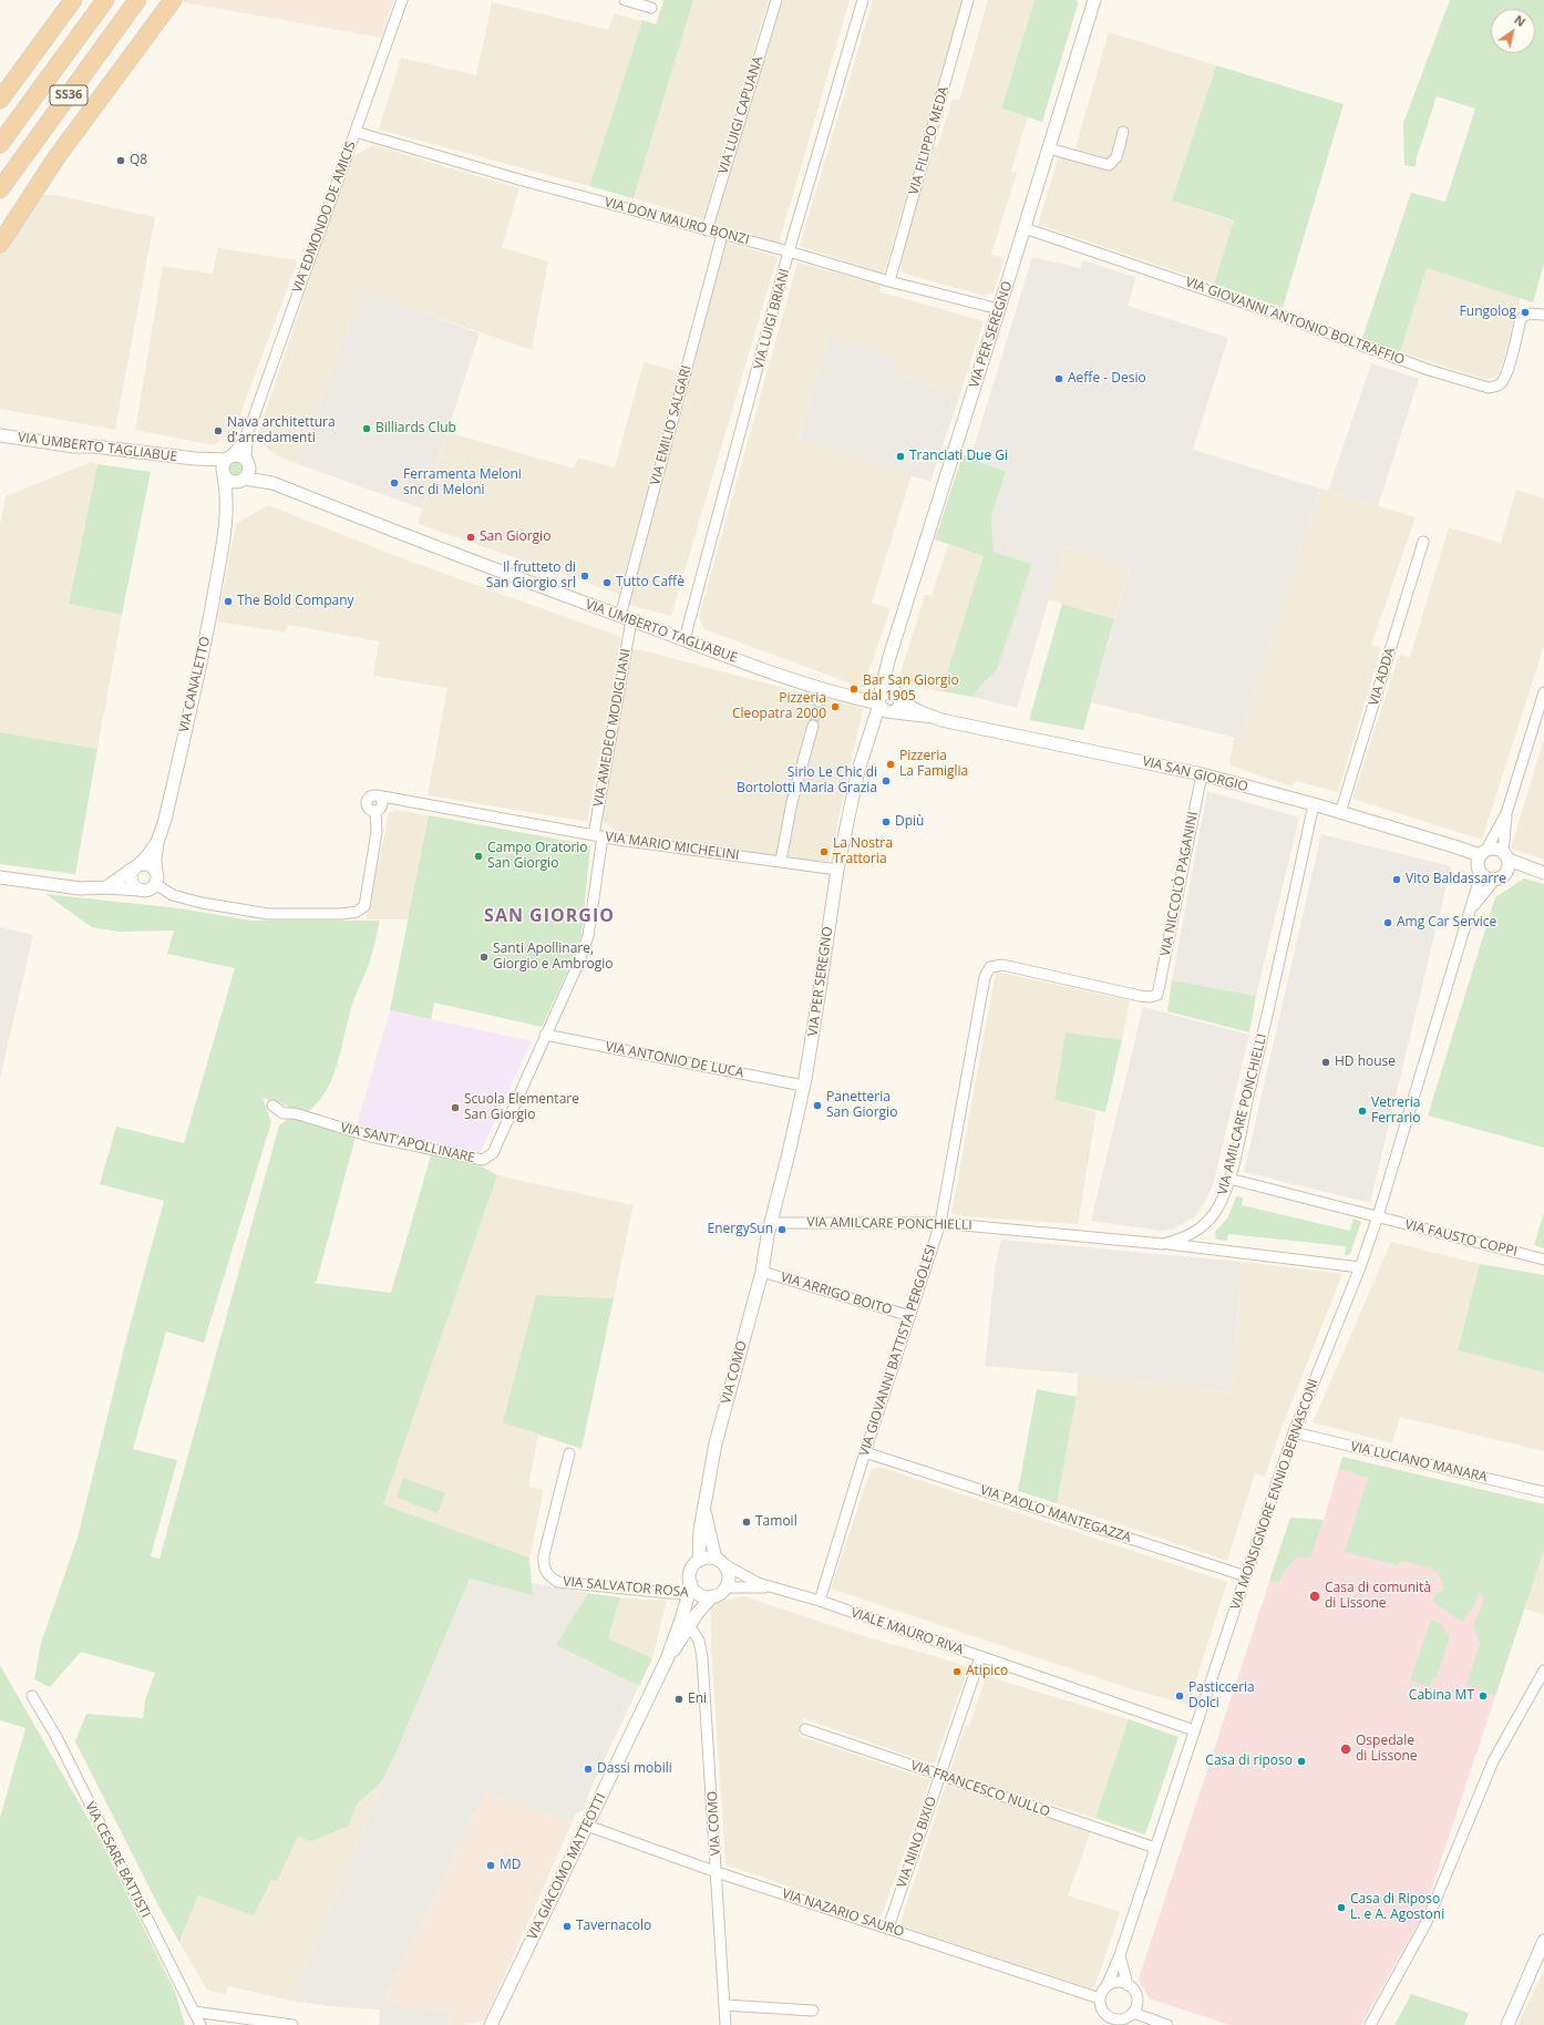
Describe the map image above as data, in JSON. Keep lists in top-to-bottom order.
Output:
{
  "streets": {
    "highway": ["SS36"],
    "street": [
      "VIA LUIGI CAPUANA",
      "VIA FILIPPO MEDA",
      "VIA EDMONDO DE AMICIS",
      "VIA DON MAURO BONZI",
      "VIA LUIGI BRIANI",
      "VIA GIOVANNI ANTONIO BOLTRAFFIO",
      "VIA PER SEREGNO",
      "VIA EMILIO SALGARI",
      "VIA UMBERTO TAGLIABUE",
      "VIA ADDA",
      "VIA CANALETTO",
      "VIA AMEDEO MODIGLIANI",
      "VIA SAN GIORGIO",
      "VIA MARIO MICHELINI",
      "VIA NICCOLÒ PAGANINI",
      "VIA ANTONIO DE LUCA",
      "VIA AMILCARE PONCHIELLI",
      "VIA SANT'APOLLINARE",
      "VIA FAUSTO COPPI",
      "VIA ARRIGO BOITO",
      "VIA GIOVANNI BATTISTA PERGOLESI",
      "VIA COMO",
      "VIA LUCIANO MANARA",
      "VIA MONSIGNORE ENNIO BERNASCONI",
      "VIA PAOLO MANTEGAZZA",
      "VIA SALVATOR ROSA",
      "VIALE MAURO RIVA",
      "VIA FRANCESCO NULLO",
      "VIA NINO BIXIO",
      "VIA CESARE BATTISTI",
      "VIA GIACOMO MATTEOTTI",
      "VIA NAZARIO SAURO"
    ]
  },
  "crossings": [
    ["VIA LUIGI CAPUANA", "VIA DON MAURO BONZI"],
    ["VIA FILIPPO MEDA", "VIA DON MAURO BONZI"],
    ["VIA EDMONDO DE AMICIS", "VIA DON MAURO BONZI"],
    ["VIA EDMONDO DE AMICIS", "VIA UMBERTO TAGLIABUE"],
    ["VIA EDMONDO DE AMICIS", "VIA CANALETTO"],
    ["VIA DON MAURO BONZI", "VIA LUIGI BRIANI"],
    ["VIA DON MAURO BONZI", "VIA PER SEREGNO"],
    ["VIA DON MAURO BONZI", "VIA EMILIO SALGARI"],
    ["VIA LUIGI BRIANI", "VIA UMBERTO TAGLIABUE"],
    ["VIA GIOVANNI ANTONIO BOLTRAFFIO", "VIA PER SEREGNO"],
    ["VIA PER SEREGNO", "VIA UMBERTO TAGLIABUE"],
    ["VIA PER SEREGNO", "VIA SAN GIORGIO"],
    ["VIA PER SEREGNO", "VIA MARIO MICHELINI"],
    ["VIA PER SEREGNO", "VIA ANTONIO DE LUCA"],
    ["VIA PER SEREGNO", "VIA AMILCARE PONCHIELLI"],
    ["VIA PER SEREGNO", "VIA COMO"],
    ["VIA EMILIO SALGARI", "VIA UMBERTO TAGLIABUE"],
    ["VIA EMILIO SALGARI", "VIA AMEDEO MODIGLIANI"],
    ["VIA UMBERTO TAGLIABUE", "VIA CANALETTO"],
    ["VIA UMBERTO TAGLIABUE", "VIA AMEDEO MODIGLIANI"],
    ["VIA UMBERTO TAGLIABUE", "VIA SAN GIORGIO"],
    ["VIA ADDA", "VIA SAN GIORGIO"],
    ["VIA CANALETTO", "VIA MARIO MICHELINI"],
    ["VIA AMEDEO MODIGLIANI", "VIA MARIO MICHELINI"],
    ["VIA AMEDEO MODIGLIANI", "VIA SANT'APOLLINARE"],
    ["VIA SAN GIORGIO", "VIA NICCOLÒ PAGANINI"],
    ["VIA SAN GIORGIO", "VIA AMILCARE PONCHIELLI"],
    ["VIA SAN GIORGIO", "VIA MONSIGNORE ENNIO BERNASCONI"],
    ["VIA NICCOLÒ PAGANINI", "VIA GIOVANNI BATTISTA PERGOLESI"],
    ["VIA ANTONIO DE LUCA", "VIA SANT'APOLLINARE"],
    ["VIA AMILCARE PONCHIELLI", "VIA FAUSTO COPPI"],
    ["VIA AMILCARE PONCHIELLI", "VIA GIOVANNI BATTISTA PERGOLESI"],
    ["VIA FAUSTO COPPI", "VIA MONSIGNORE ENNIO BERNASCONI"],
    ["VIA ARRIGO BOITO", "VIA GIOVANNI BATTISTA PERGOLESI"],
    ["VIA ARRIGO BOITO", "VIA COMO"],
    ["VIA GIOVANNI BATTISTA PERGOLESI", "VIA PAOLO MANTEGAZZA"],
    ["VIA GIOVANNI BATTISTA PERGOLESI", "VIALE MAURO RIVA"],
    ["VIA COMO", "VIA SALVATOR ROSA"],
    ["VIA COMO", "VIALE MAURO RIVA"],
    ["VIA COMO", "VIA GIACOMO MATTEOTTI"],
    ["VIA COMO", "VIA NAZARIO SAURO"],
    ["VIA LUCIANO MANARA", "VIA MONSIGNORE ENNIO BERNASCONI"],
    ["VIA MONSIGNORE ENNIO BERNASCONI", "VIA PAOLO MANTEGAZZA"],
    ["VIA MONSIGNORE ENNIO BERNASCONI", "VIALE MAURO RIVA"],
    ["VIA MONSIGNORE ENNIO BERNASCONI", "VIA FRANCESCO NULLO"],
    ["VIA MONSIGNORE ENNIO BERNASCONI", "VIA NAZARIO SAURO"],
    ["VIA SALVATOR ROSA", "VIALE MAURO RIVA"],
    ["VIA SALVATOR ROSA", "VIA GIACOMO MATTEOTTI"],
    ["VIALE MAURO RIVA", "VIA NINO BIXIO"],
    ["VIALE MAURO RIVA", "VIA GIACOMO MATTEOTTI"],
    ["VIA FRANCESCO NULLO", "VIA NINO BIXIO"],
    ["VIA NINO BIXIO", "VIA NAZARIO SAURO"],
    ["VIA GIACOMO MATTEOTTI", "VIA NAZARIO SAURO"]
  ],
  "districts": ["SAN GIORGIO"],
  "places": [
    "Q8",
    "Fungolog",
    "Aeffe - Desio",
    "Billiards Club",
    "Nava architettura d'arredamenti",
    "Tranciati Due Gi",
    "Ferramenta Meloni snc di Meloni",
    "San Giorgio",
    "Il frutteto di San Giorgio srl",
    "Tutto Caffè",
    "The Bold Company",
    "Bar San Giorgio dal 1905",
    "Pizzeria Cleopatra 2000",
    "Pizzeria La Famiglia",
    "Sirio Le Chic di Bortolotti Maria Grazia",
    "Dpiù",
    "La Nostra Trattoria",
    "Campo Oratorio San Giorgio",
    "Vito Baldassarre",
    "Amg Car Service",
    "Santi Apollinare, Giorgio e Ambrogio",
    "HD house",
    "Panetteria San Giorgio",
    "Scuola Elementare San Giorgio",
    "Vetreria Ferrario",
    "EnergySun",
    "Tamoil",
    "Casa di comunità di Lissone",
    "Atipico",
    "Pasticceria Dolci",
    "Cabina MT",
    "Eni",
    "Ospedale di Lissone",
    "Casa di riposo",
    "Dassi mobili",
    "MD",
    "Casa di Riposo L. e A. Agostoni",
    "Tavernacolo"
  ],
  "north": "top right"
}
